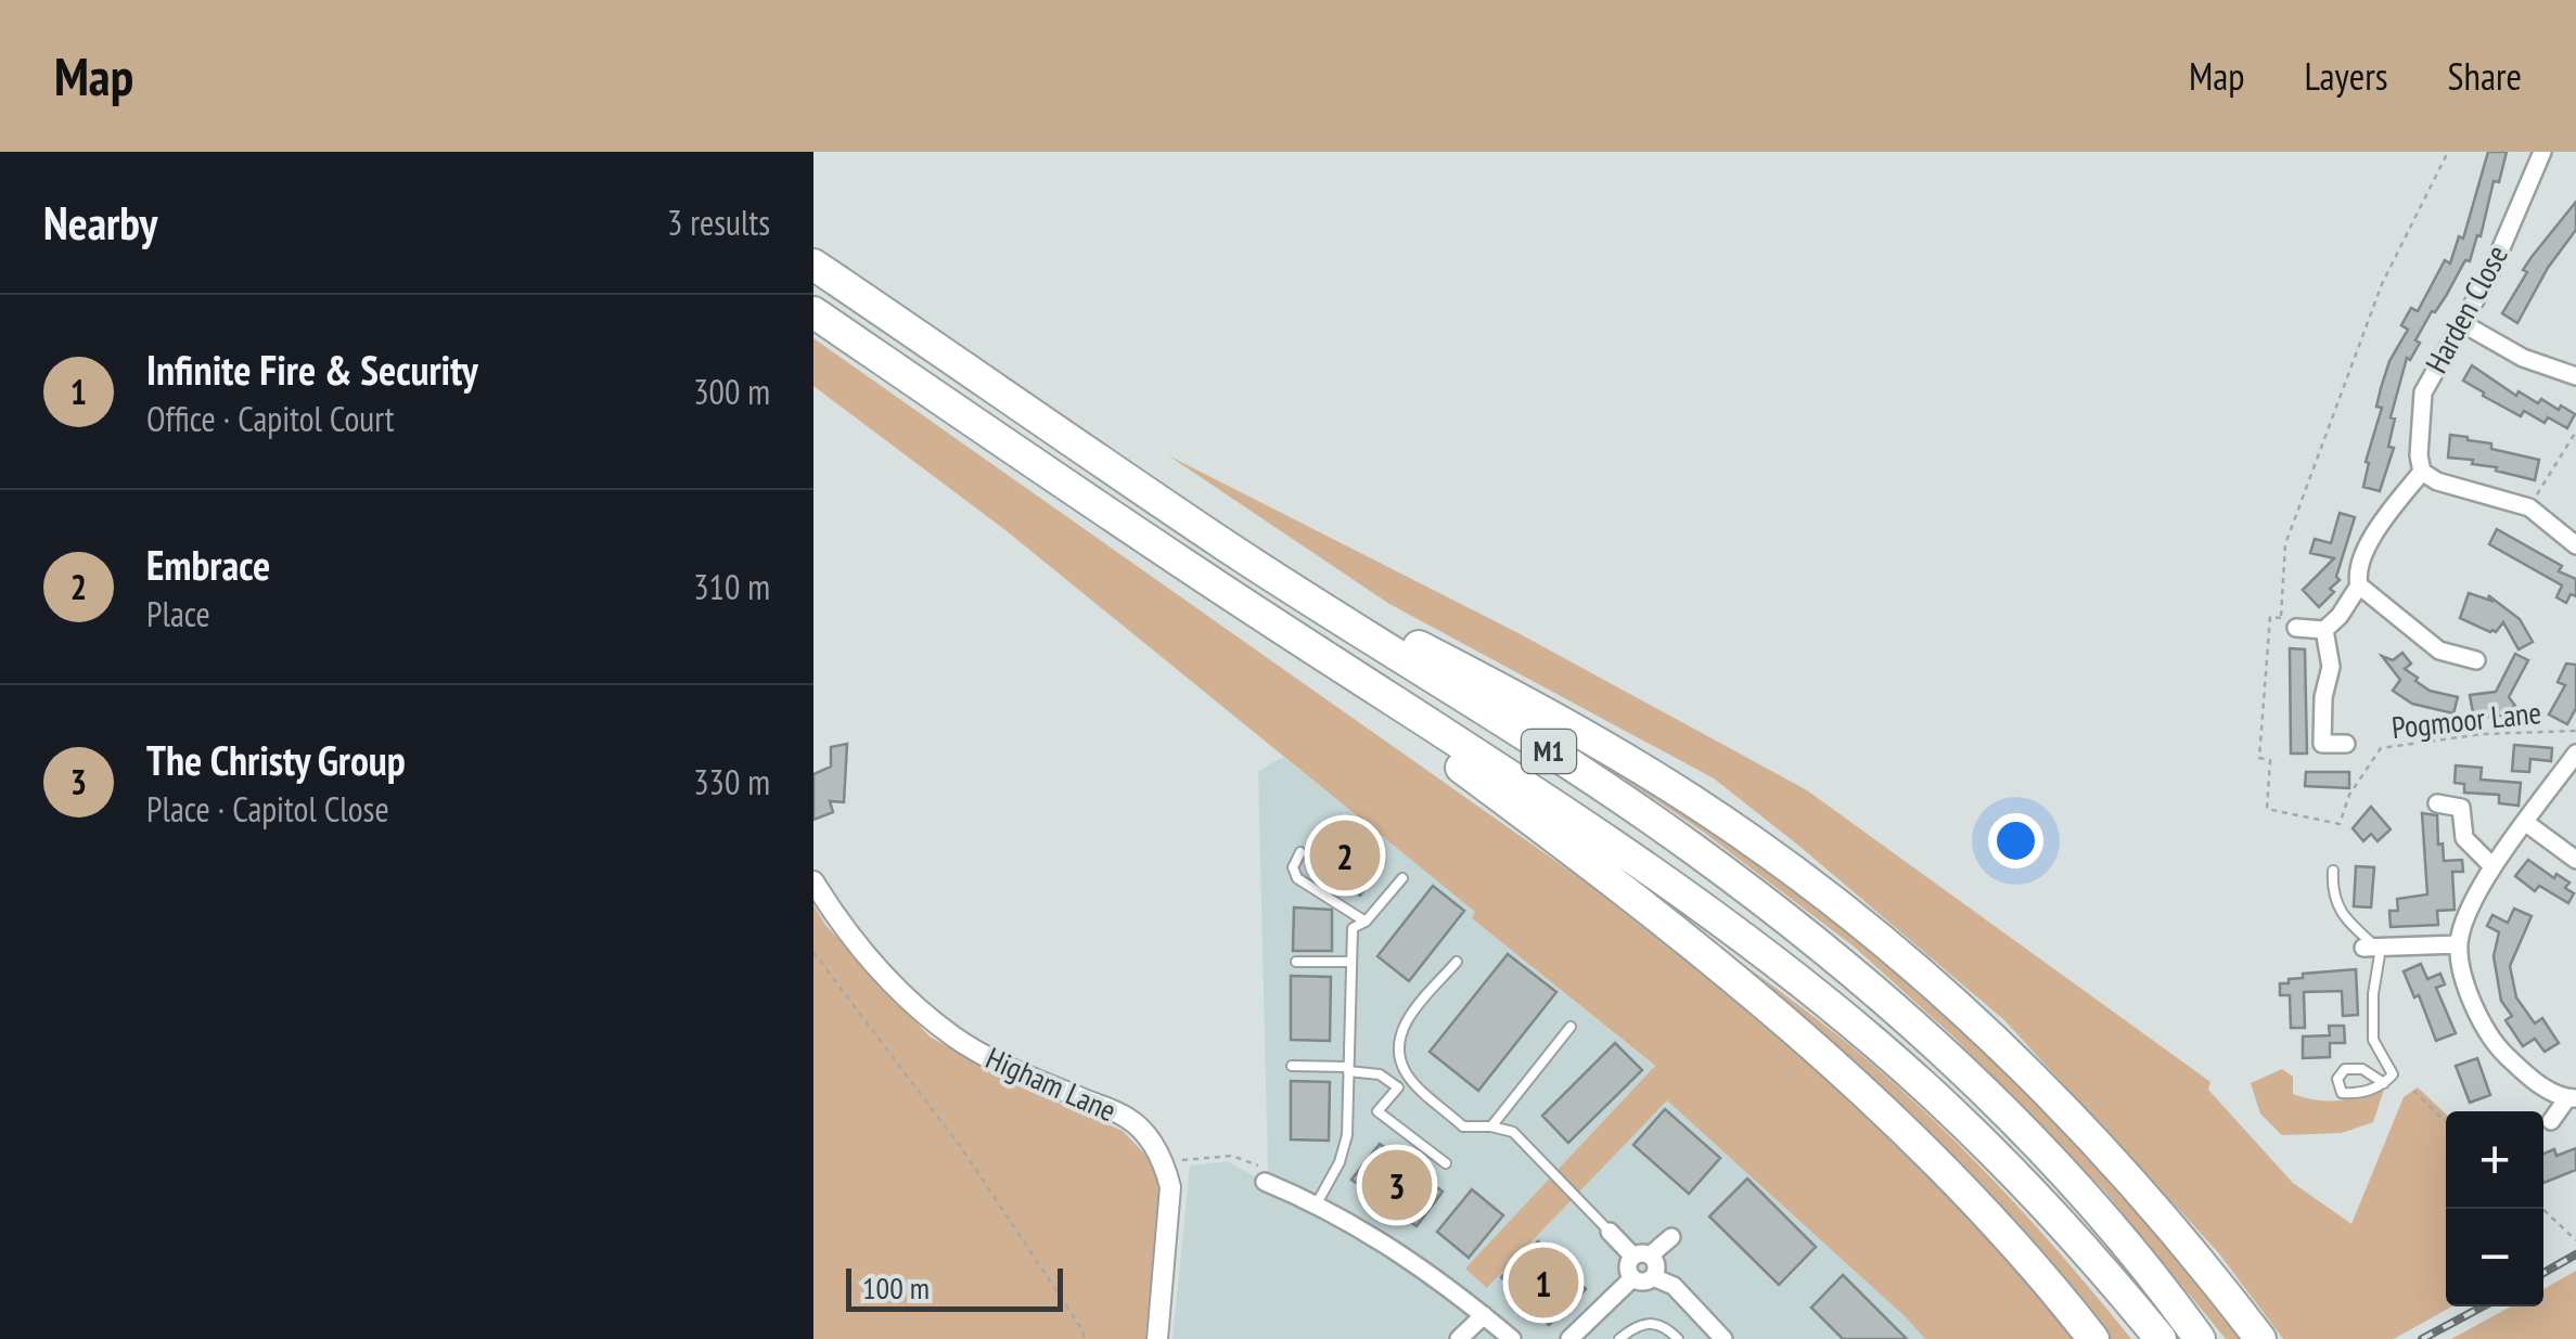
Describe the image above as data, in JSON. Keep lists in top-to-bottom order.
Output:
{
  "streets": {
    "highway": ["M1"],
    "street": ["Harden Close", "Higham Lane"],
    "path": ["Pogmoor Lane"]
  },
  "scale_bar": "100 m",
  "page": {
    "header": "Map",
    "nav": ["Map", "Layers", "Share"],
    "heading": ["Nearby", "3 results"],
    "list": [
      {
        "mark": "1",
        "name": "Infinite Fire & Security",
        "note": "Office · Capitol Court",
        "value": "300 m"
      },
      {
        "mark": "2",
        "name": "Embrace",
        "note": "Place",
        "value": "310 m"
      },
      {
        "mark": "3",
        "name": "The Christy Group",
        "note": "Place · Capitol Close",
        "value": "330 m"
      }
    ],
    "pins": ["2", "3", "1"],
    "map_buttons": ["+", "−"],
    "scale": "100 m"
  }
}
